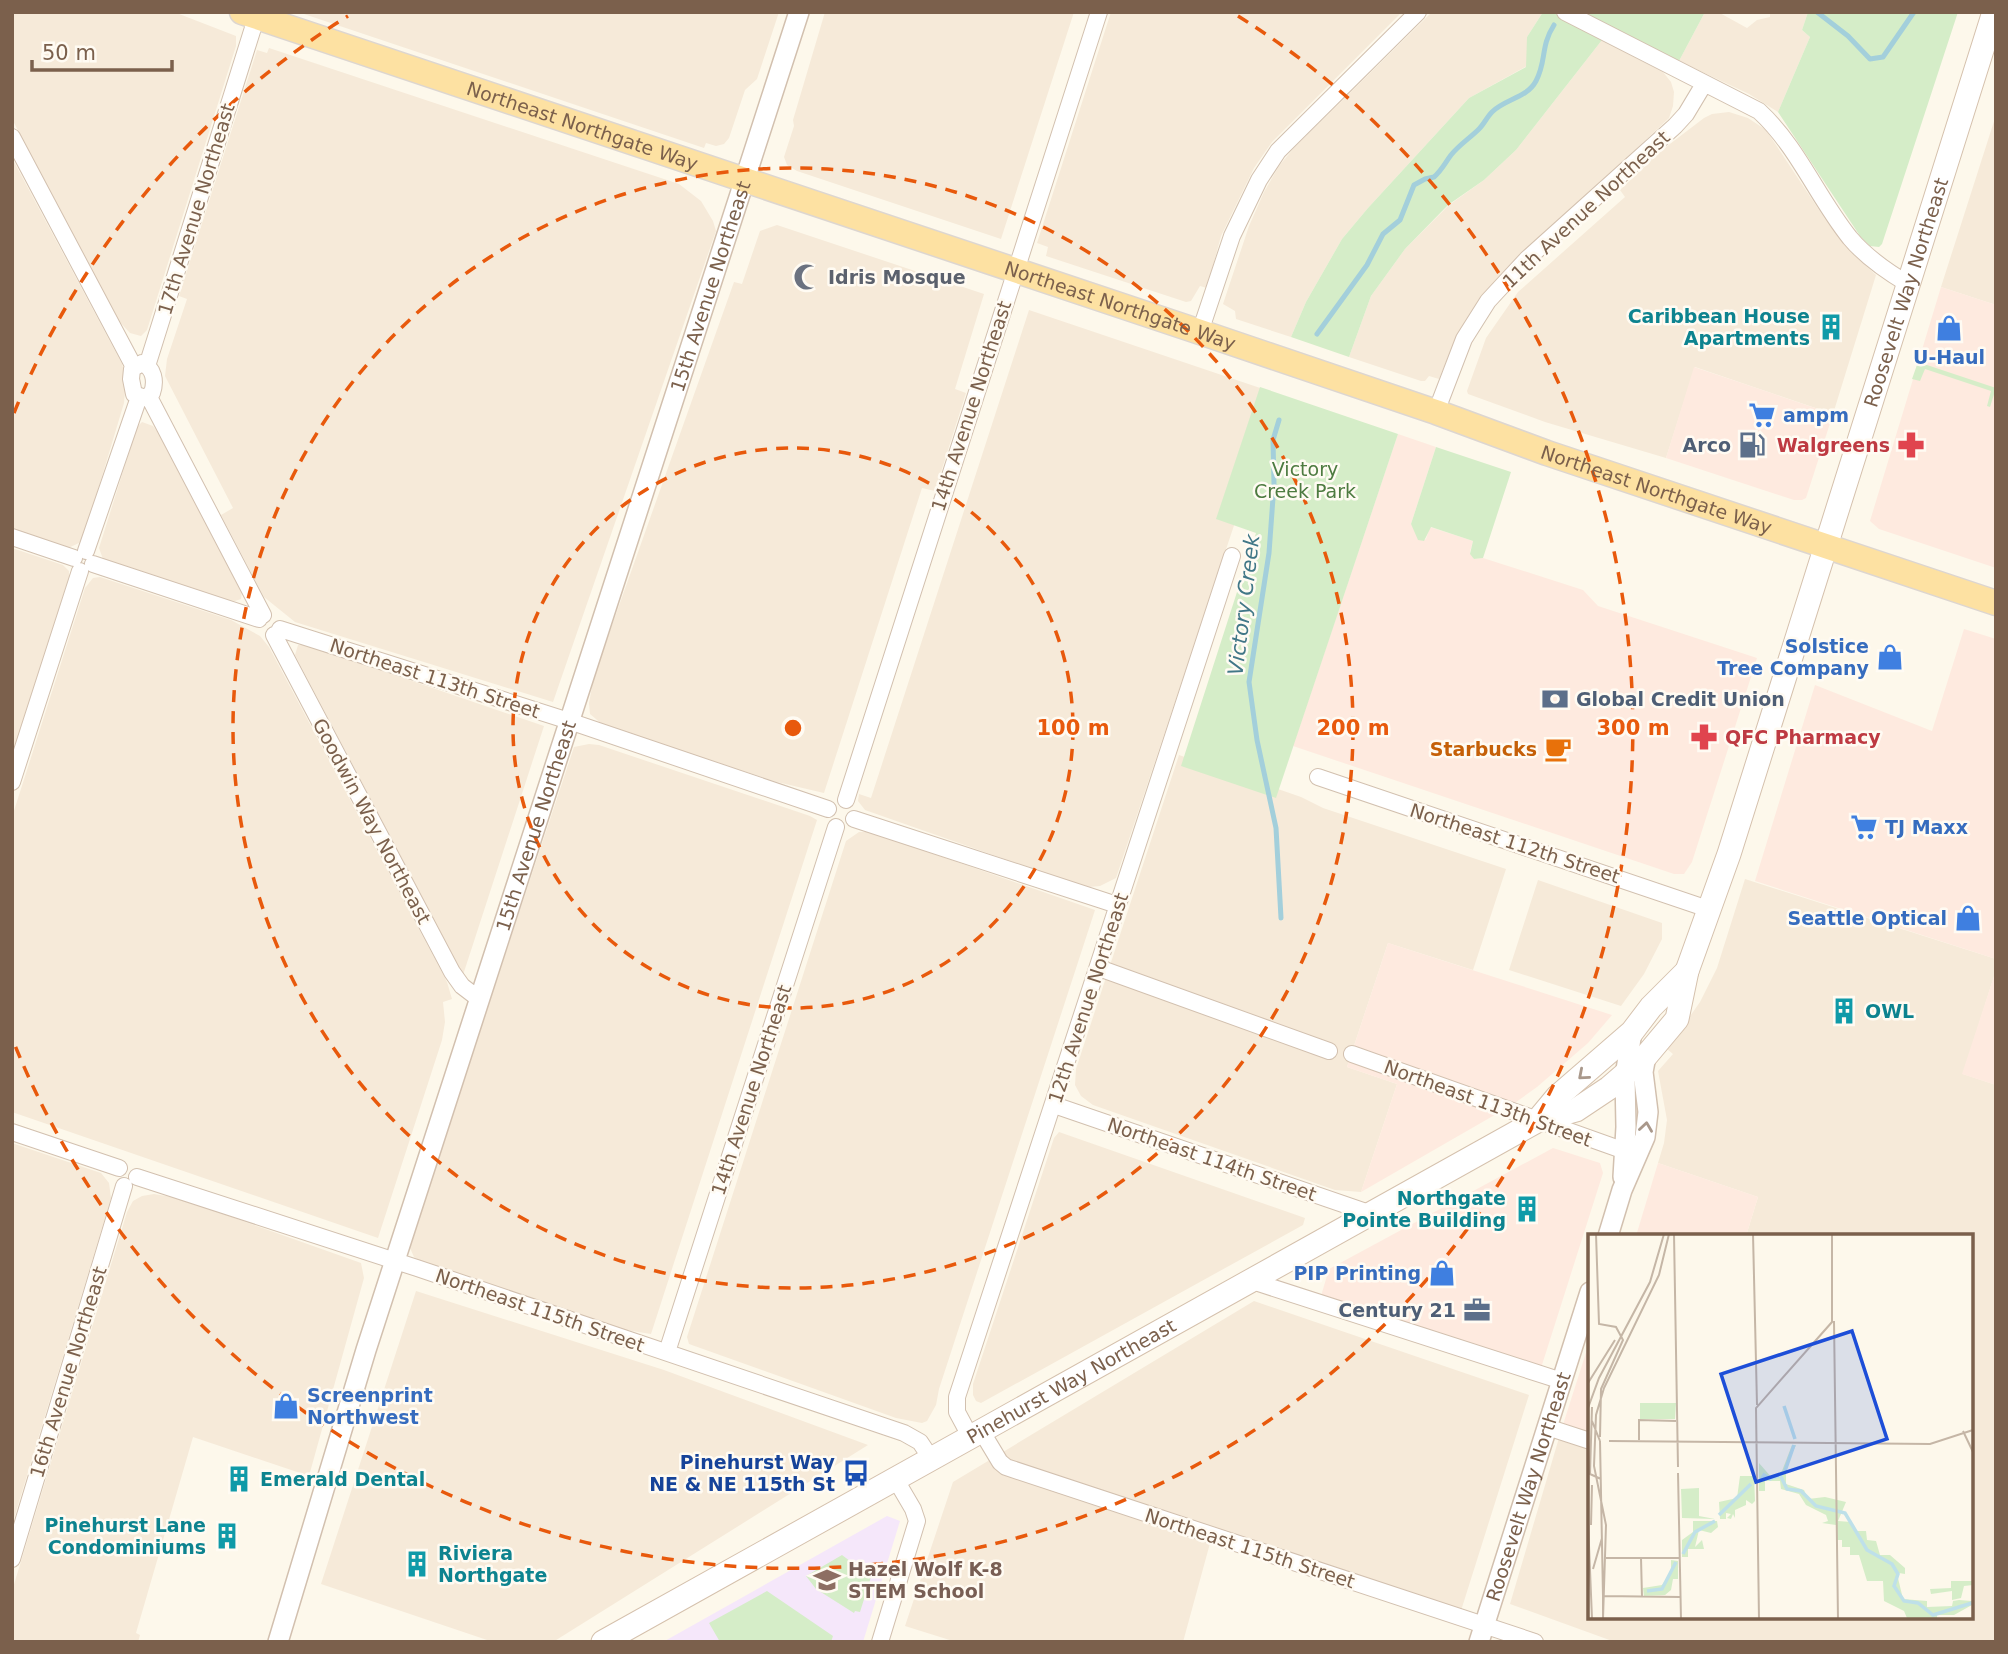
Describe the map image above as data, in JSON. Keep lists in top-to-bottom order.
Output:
{
  "streets": {
    "main road": ["Northeast Northgate Way", "Roosevelt Way Northeast", "Pinehurst Way Northeast"],
    "street": [
      "17th Avenue Northeast",
      "11th Avenue Northeast",
      "15th Avenue Northeast",
      "14th Avenue Northeast",
      "Northeast 113th Street",
      "Goodwin Way Northeast",
      "Northeast 112th Street",
      "12th Avenue Northeast",
      "Northeast 114th Street",
      "Northeast 115th Street",
      "16th Avenue Northeast"
    ]
  },
  "crossings": [
    ["Northeast Northgate Way", "17th Avenue Northeast"],
    ["Northeast Northgate Way", "11th Avenue Northeast"],
    ["Northeast Northgate Way", "15th Avenue Northeast"],
    ["Northeast Northgate Way", "Roosevelt Way Northeast"],
    ["Northeast Northgate Way", "14th Avenue Northeast"],
    ["15th Avenue Northeast", "Northeast 113th Street"],
    ["15th Avenue Northeast", "Goodwin Way Northeast"],
    ["15th Avenue Northeast", "Northeast 115th Street"],
    ["Roosevelt Way Northeast", "Northeast 113th Street"],
    ["Roosevelt Way Northeast", "Northeast 112th Street"],
    ["Roosevelt Way Northeast", "Northeast 115th Street"],
    ["Roosevelt Way Northeast", "Pinehurst Way Northeast"],
    ["14th Avenue Northeast", "Northeast 113th Street"],
    ["14th Avenue Northeast", "Northeast 115th Street"],
    ["Northeast 113th Street", "Goodwin Way Northeast"],
    ["Northeast 113th Street", "Pinehurst Way Northeast"],
    ["12th Avenue Northeast", "Northeast 114th Street"],
    ["12th Avenue Northeast", "Northeast 115th Street"],
    ["12th Avenue Northeast", "Pinehurst Way Northeast"],
    ["Northeast 114th Street", "Pinehurst Way Northeast"],
    ["Northeast 115th Street", "16th Avenue Northeast"],
    ["Northeast 115th Street", "Pinehurst Way Northeast"]
  ],
  "water": ["Victory Creek"],
  "parks": ["Victory Creek Park"],
  "places": {
    "mosque": ["Idris Mosque"],
    "building": [
      "Caribbean House Apartments",
      "OWL",
      "Northgate Pointe Building",
      "Emerald Dental",
      "Pinehurst Lane Condominiums",
      "Riviera Northgate"
    ],
    "shop": [
      "U-Haul",
      "Solstice Tree Company",
      "Seattle Optical",
      "PIP Printing",
      "Screenprint Northwest"
    ],
    "supermarket": ["ampm", "TJ Maxx"],
    "fuel station": ["Arco"],
    "pharmacy": ["Walgreens", "QFC Pharmacy"],
    "bank": ["Global Credit Union"],
    "cafe": ["Starbucks"],
    "office": ["Century 21"],
    "bus stop": ["Pinehurst Way NE & NE 115th St"],
    "school or university": ["Hazel Wolf K-8 STEM School"]
  },
  "scale_bar": "50 m",
  "rings": ["100 m", "200 m", "300 m"]
}
